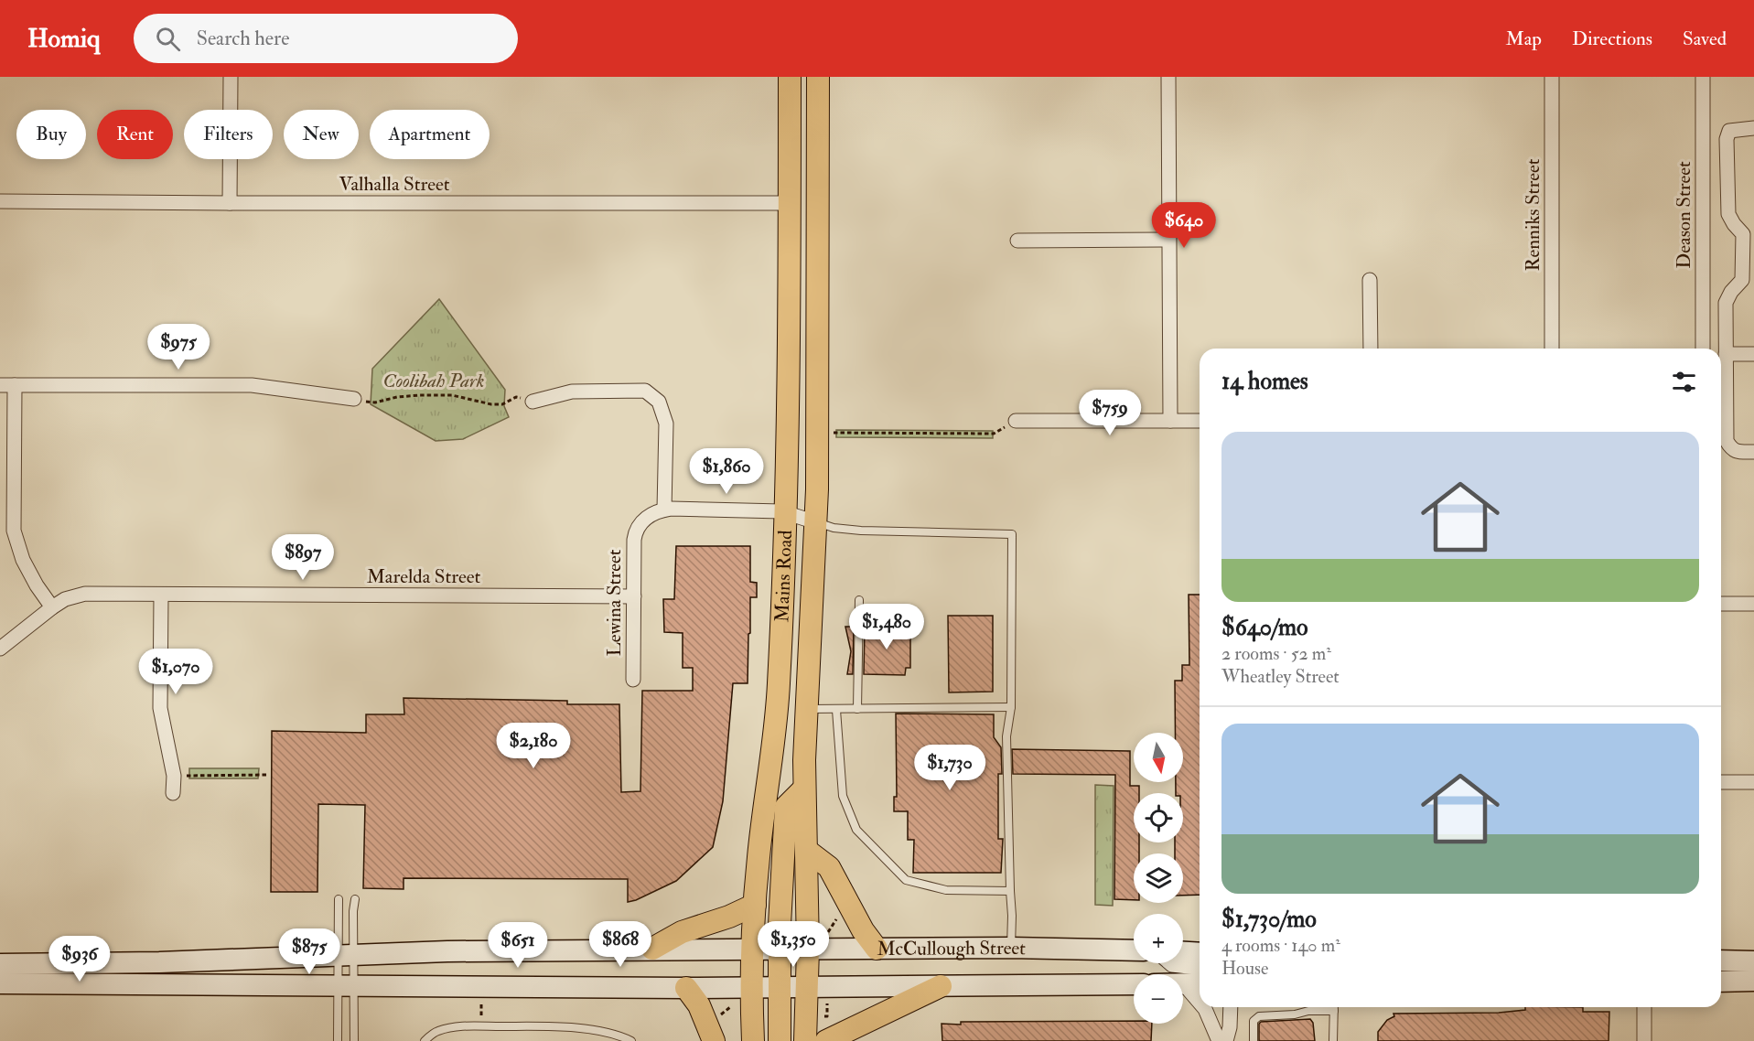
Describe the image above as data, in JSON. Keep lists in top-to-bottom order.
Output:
{
  "streets": {
    "main road": ["Mains Road", "McCullough Street"],
    "street": [
      "Valhalla Street",
      "Renniks Street",
      "Deason Street",
      "Marelda Street",
      "Lewina Street"
    ]
  },
  "crossings": [
    ["Valhalla Street", "Mains Road"],
    ["Marelda Street", "Lewina Street"],
    ["Mains Road", "McCullough Street"]
  ],
  "parks": ["Coolibah Park"],
  "north": "bottom",
  "page": {
    "header": "Homiq",
    "search": "Search here",
    "nav": ["Map", "Directions", "Saved"],
    "chip": [
      "Buy",
      "Rent",
      "Filters",
      "New",
      "Apartment"
    ],
    "price": [
      "$640",
      "$975",
      "$759",
      "$1,860",
      "$897",
      "$1,480",
      "$1,070",
      "$2,180",
      "$1,730",
      "$868",
      "$1,350",
      "$651",
      "$875",
      "$936"
    ],
    "heading": "14 homes",
    "list": [
      {
        "name": "$640/mo",
        "note": "2 rooms · 52 m² · Wheatley Street"
      },
      {
        "name": "$1,730/mo",
        "note": "4 rooms · 140 m² · House"
      }
    ],
    "map_buttons": ["+", "−"]
  }
}
